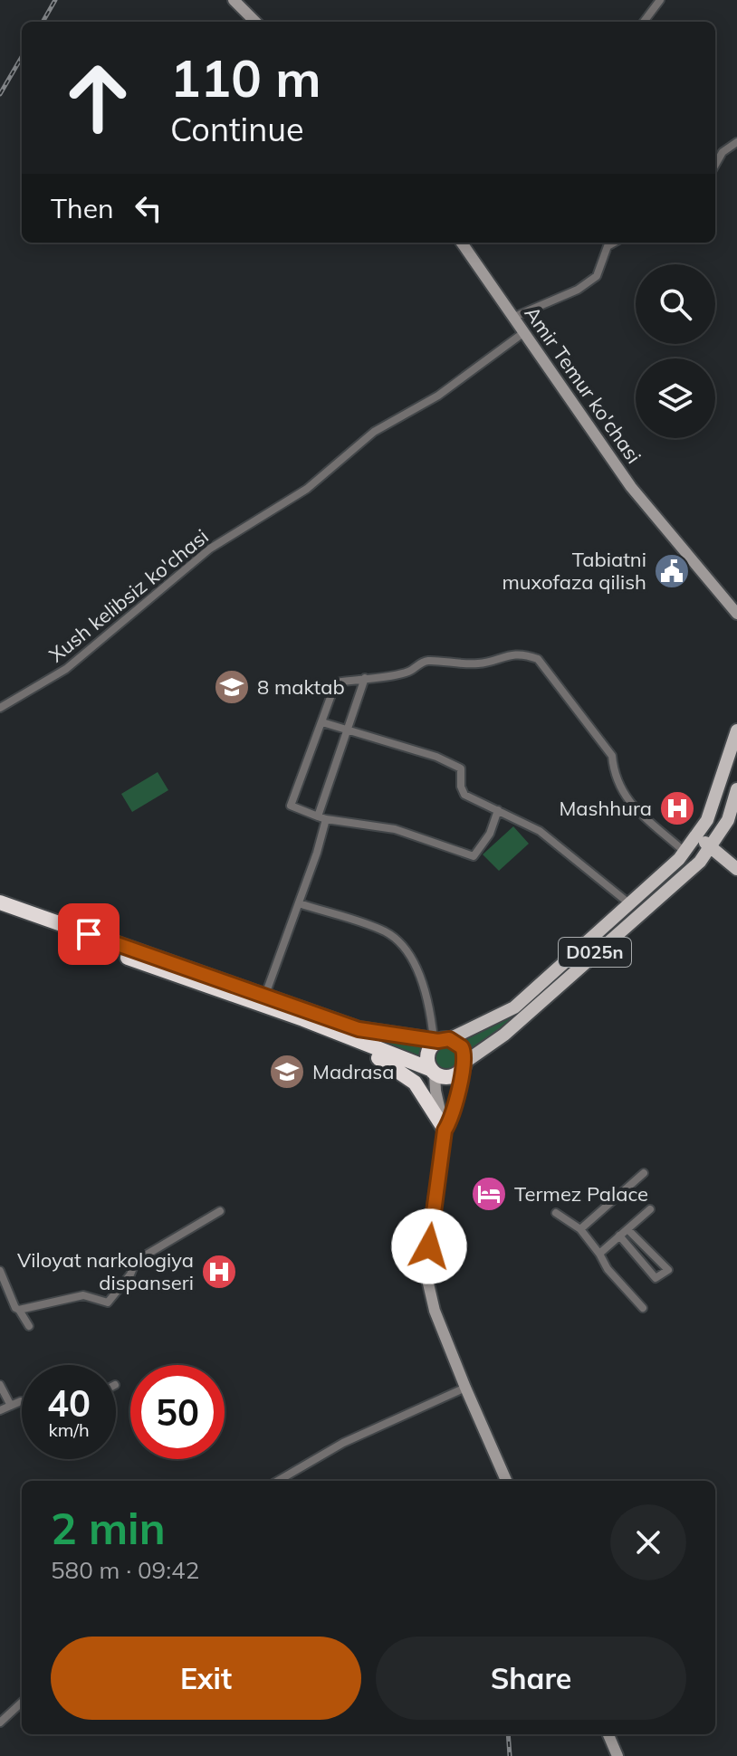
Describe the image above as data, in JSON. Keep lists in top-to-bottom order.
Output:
{
  "streets": {
    "main road": ["Amir Temur ko'chasi", "D025n"],
    "street": ["Xush kelibsiz ko'chasi"]
  },
  "crossings": [
    ["Amir Temur ko'chasi", "Xush kelibsiz ko'chasi"]
  ],
  "places": {
    "public building": ["Tabiatni muxofaza qilish"],
    "school or university": ["8 maktab", "Madrasa"],
    "hospital": ["Mashhura", "Viloyat narkologiya dispanseri"],
    "hotel": ["Termez Palace"]
  },
  "page": {
    "turn": ["110 m", "Continue"],
    "then": "Then",
    "speed": "40 km/h",
    "limit": "50",
    "heading": ["2 min", "580 m · 09:42"],
    "buttons": ["Exit", "Share"]
  }
}
